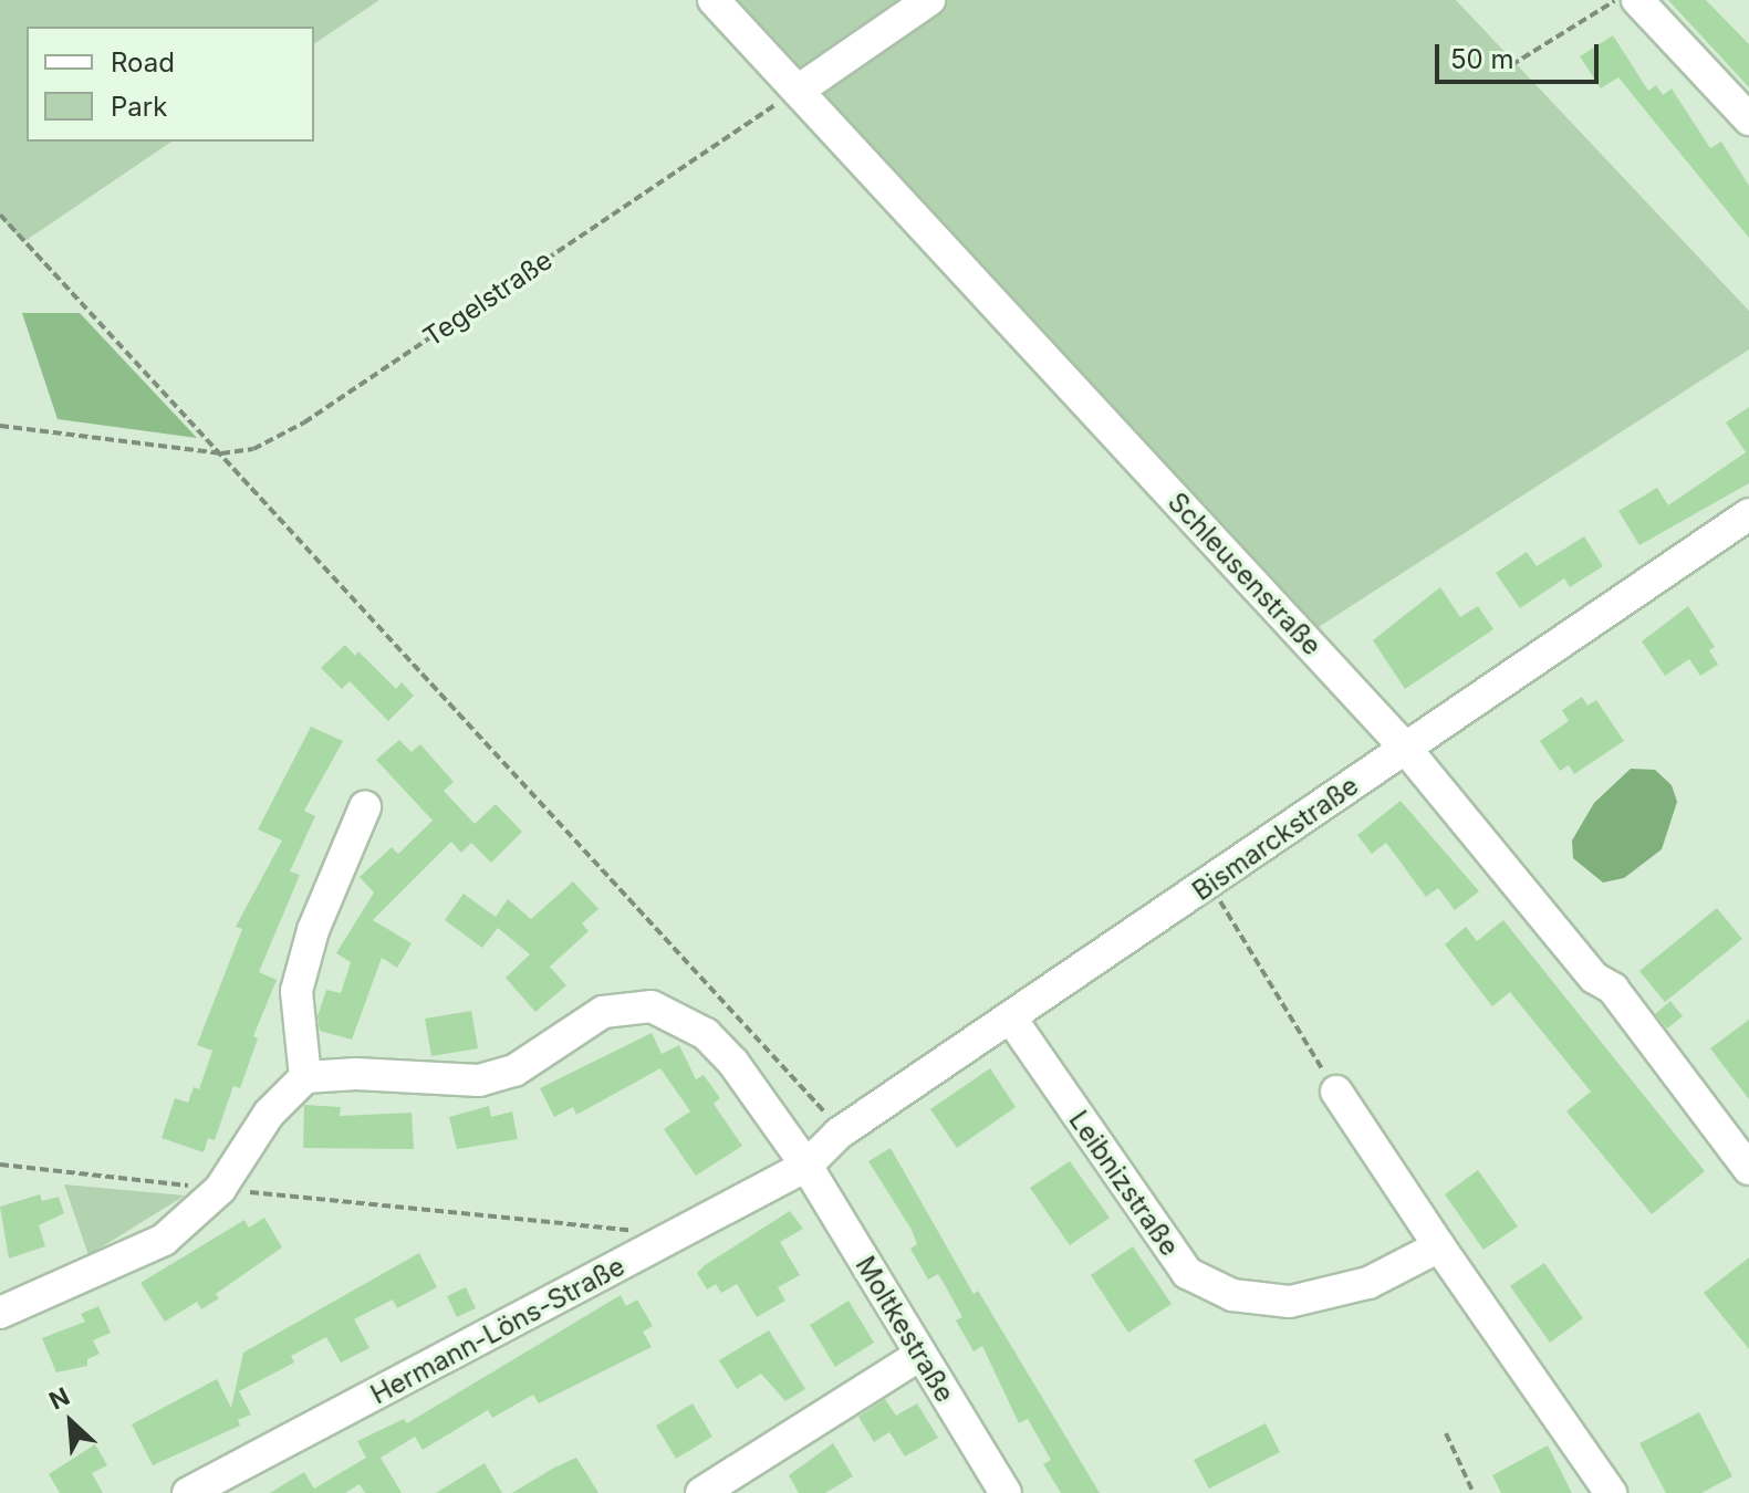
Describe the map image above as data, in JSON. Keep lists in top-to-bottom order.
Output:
{
  "streets": {
    "street": [
      "Schleusenstraße",
      "Bismarckstraße",
      "Leibnizstraße",
      "Moltkestraße",
      "Hermann-Löns-Straße"
    ],
    "path": ["Tegelstraße"]
  },
  "crossings": [
    ["Tegelstraße", "Schleusenstraße"],
    ["Schleusenstraße", "Bismarckstraße"],
    ["Bismarckstraße", "Leibnizstraße"],
    ["Bismarckstraße", "Moltkestraße"],
    ["Bismarckstraße", "Hermann-Löns-Straße"],
    ["Moltkestraße", "Hermann-Löns-Straße"]
  ],
  "legend": ["Road", "Park"],
  "scale_bar": "50 m",
  "north": "top left"
}
